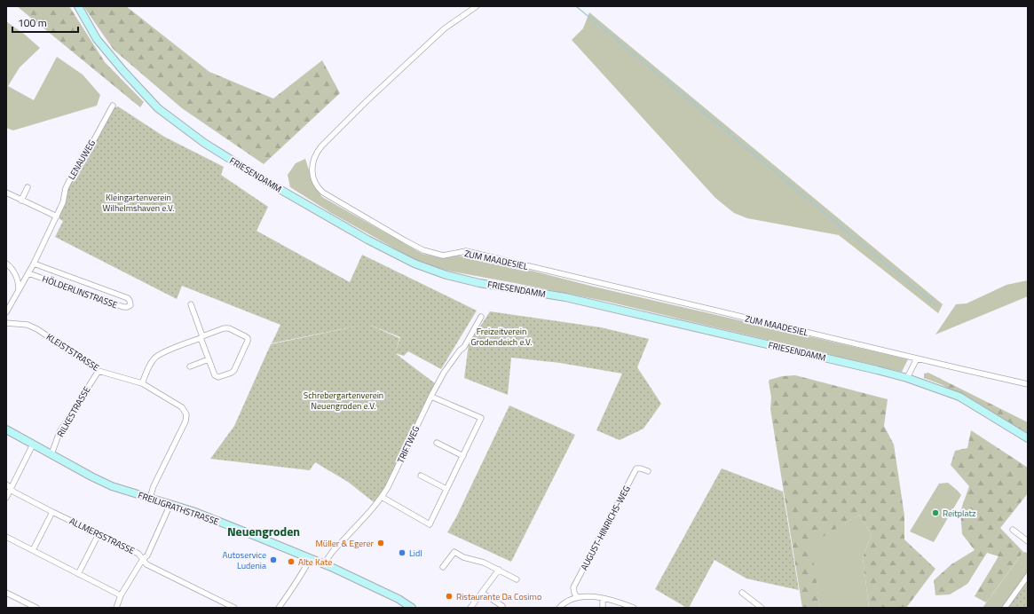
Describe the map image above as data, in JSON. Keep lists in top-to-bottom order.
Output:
{
  "streets": {
    "main road": ["FRIESENDAMM", "FREILIGRATHSTRASSE"],
    "street": [
      "LENAUWEG",
      "ZUM MAADESIEL",
      "HÖLDERLINSTRASSE",
      "KLEISTSTRASSE",
      "RILKESTRASSE",
      "TRIFTWEG",
      "AUGUST-HINRICHS-WEG",
      "ALLMERSSTRASSE"
    ]
  },
  "crossings": [
    ["LENAUWEG", "HÖLDERLINSTRASSE"],
    ["KLEISTSTRASSE", "RILKESTRASSE"],
    ["KLEISTSTRASSE", "FREILIGRATHSTRASSE"],
    ["RILKESTRASSE", "FREILIGRATHSTRASSE"],
    ["TRIFTWEG", "FREILIGRATHSTRASSE"]
  ],
  "districts": ["Neuengroden"],
  "parks": ["Kleingartenverein Wilhelmshaven e.V.", "Freizeitverein Grodendeich e.V.", "Schrebergartenverein Neuengroden e.V."],
  "places": [
    "Reitplatz",
    "Müller & Egerer",
    "Lidl",
    "Autoservice Ludenia",
    "Alte Kate",
    "Ristaurante Da Cosimo"
  ],
  "scale_bar": "100 m"
}
